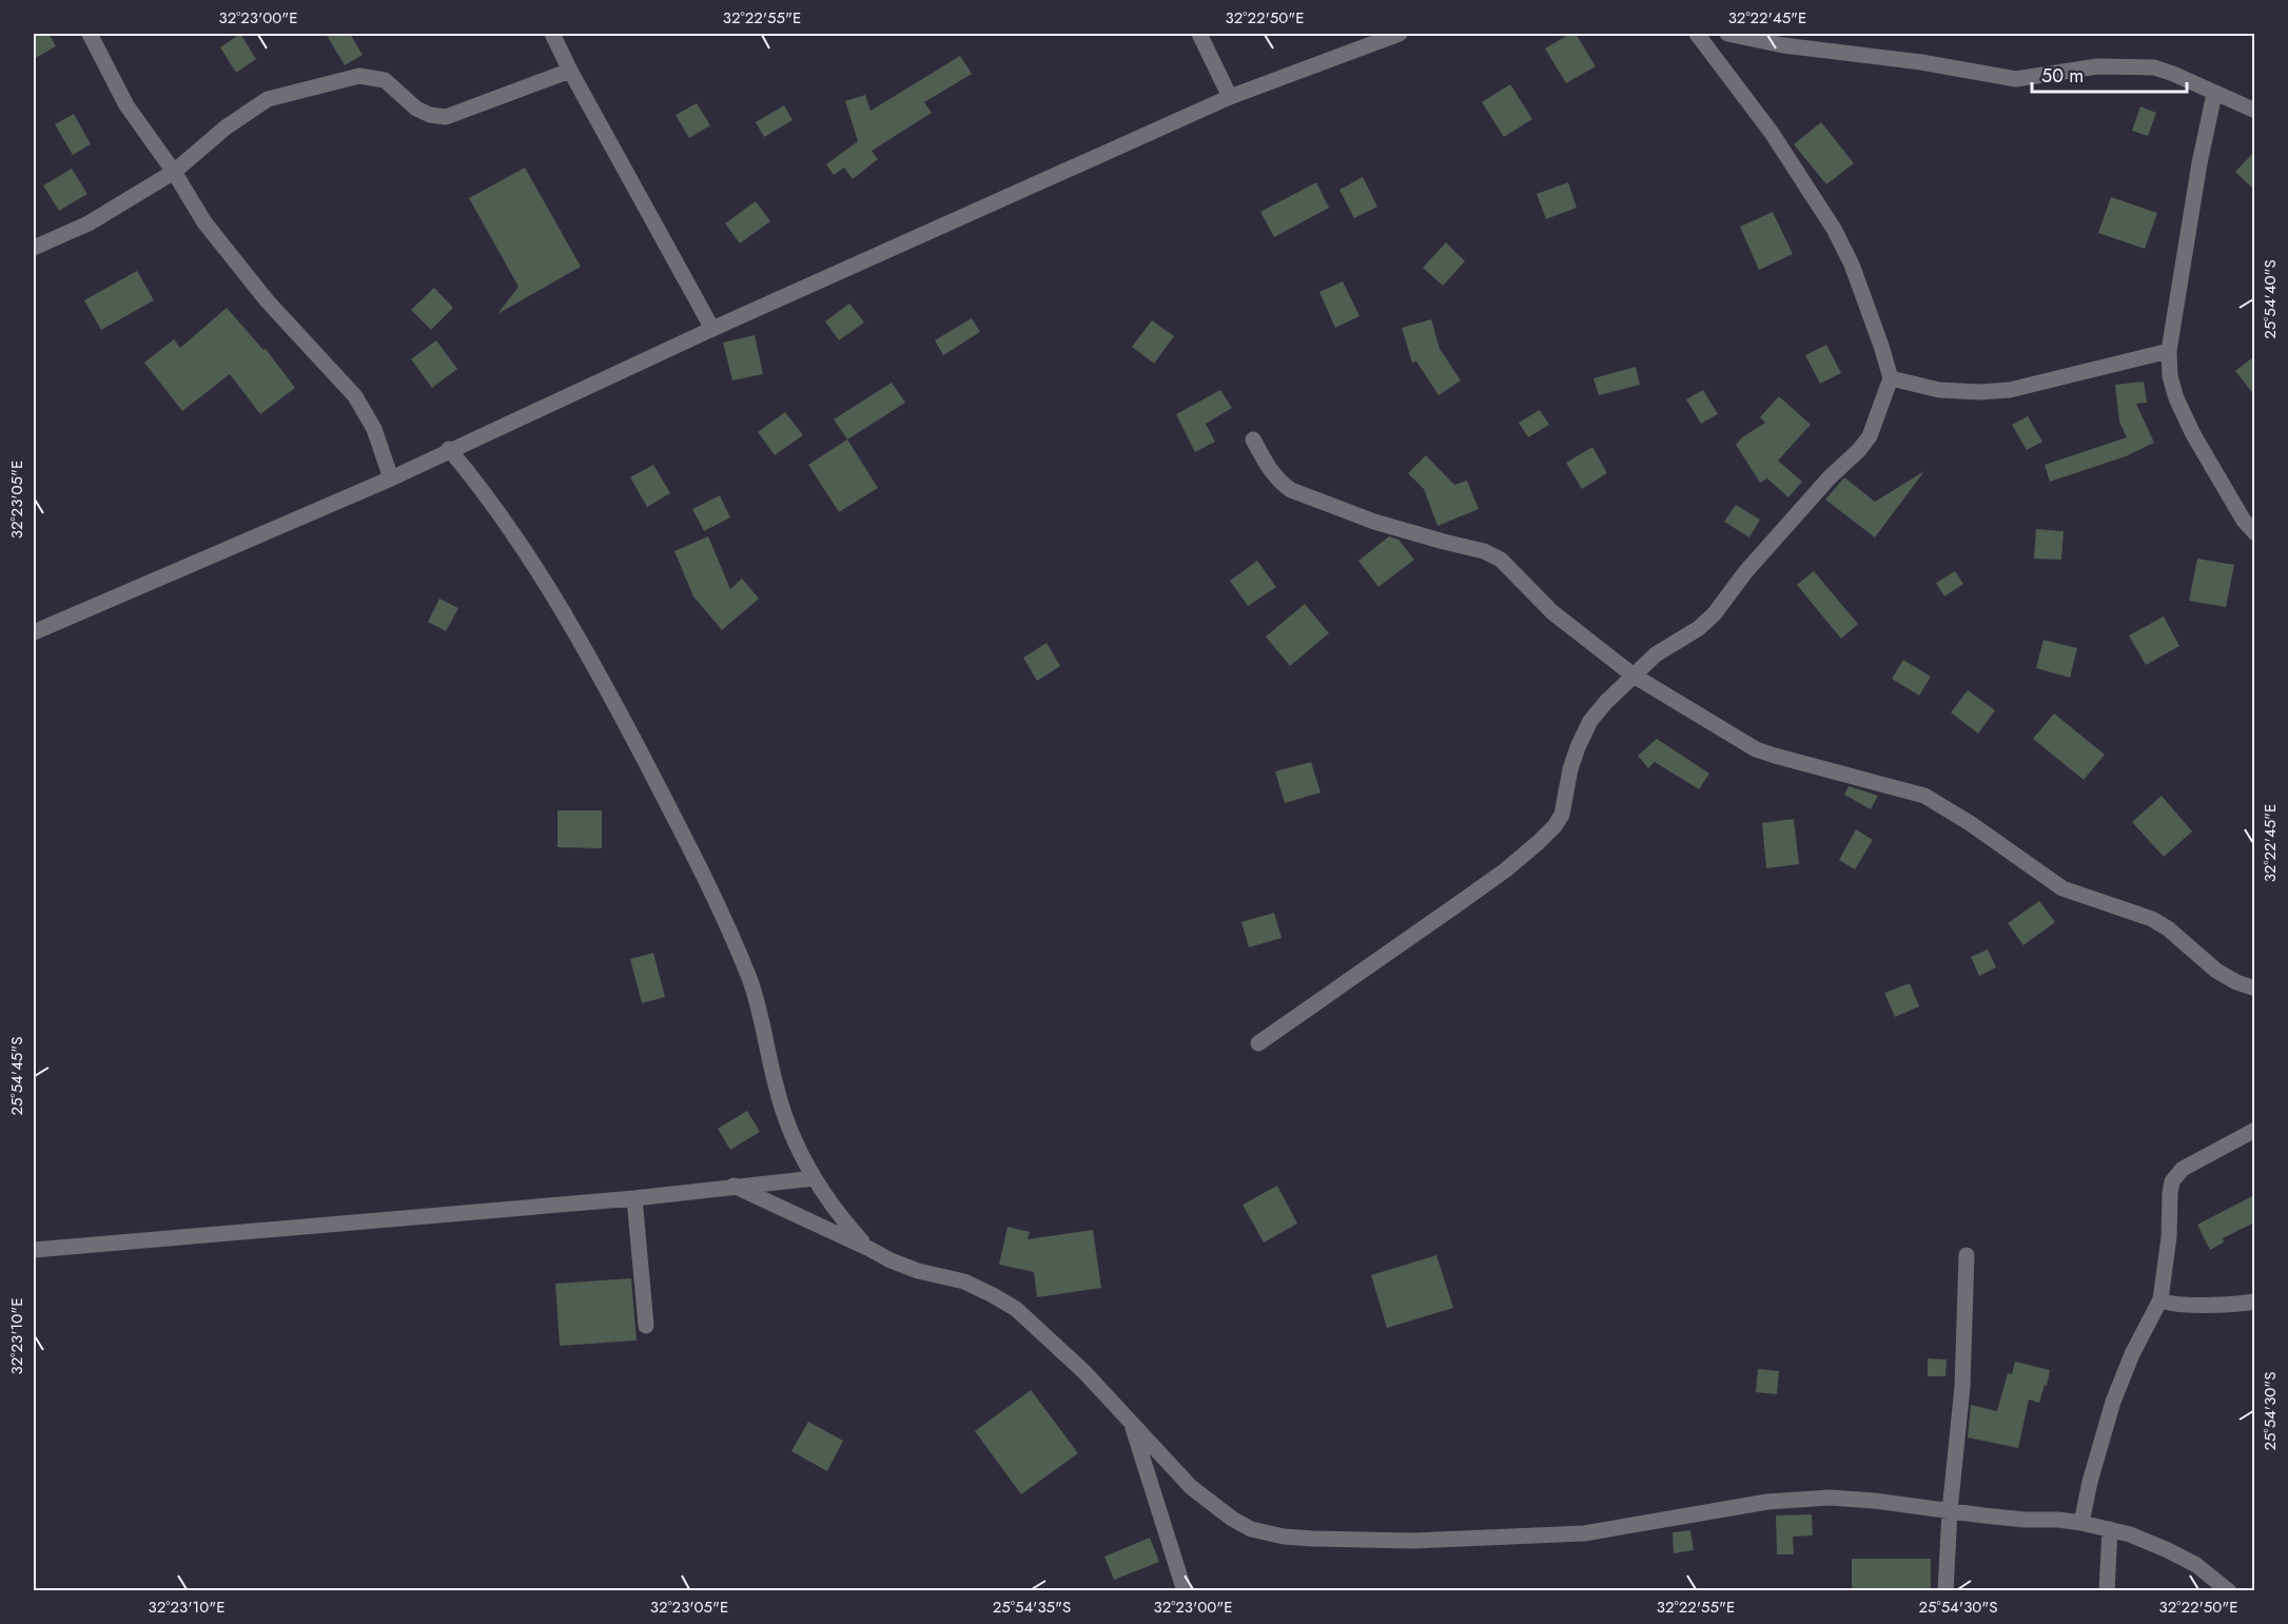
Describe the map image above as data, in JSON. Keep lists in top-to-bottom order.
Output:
{
  "scale_bar": "50 m",
  "coordinates": [
    "32°23'00\"E",
    "32°22'55\"E",
    "32°22'50\"E",
    "32°22'45\"E",
    "25°54'40\"S",
    "32°23'05\"E",
    "25°54'45\"S",
    "32°23'10\"E",
    "25°54'30\"S",
    "25°54'35\"S"
  ]
}
